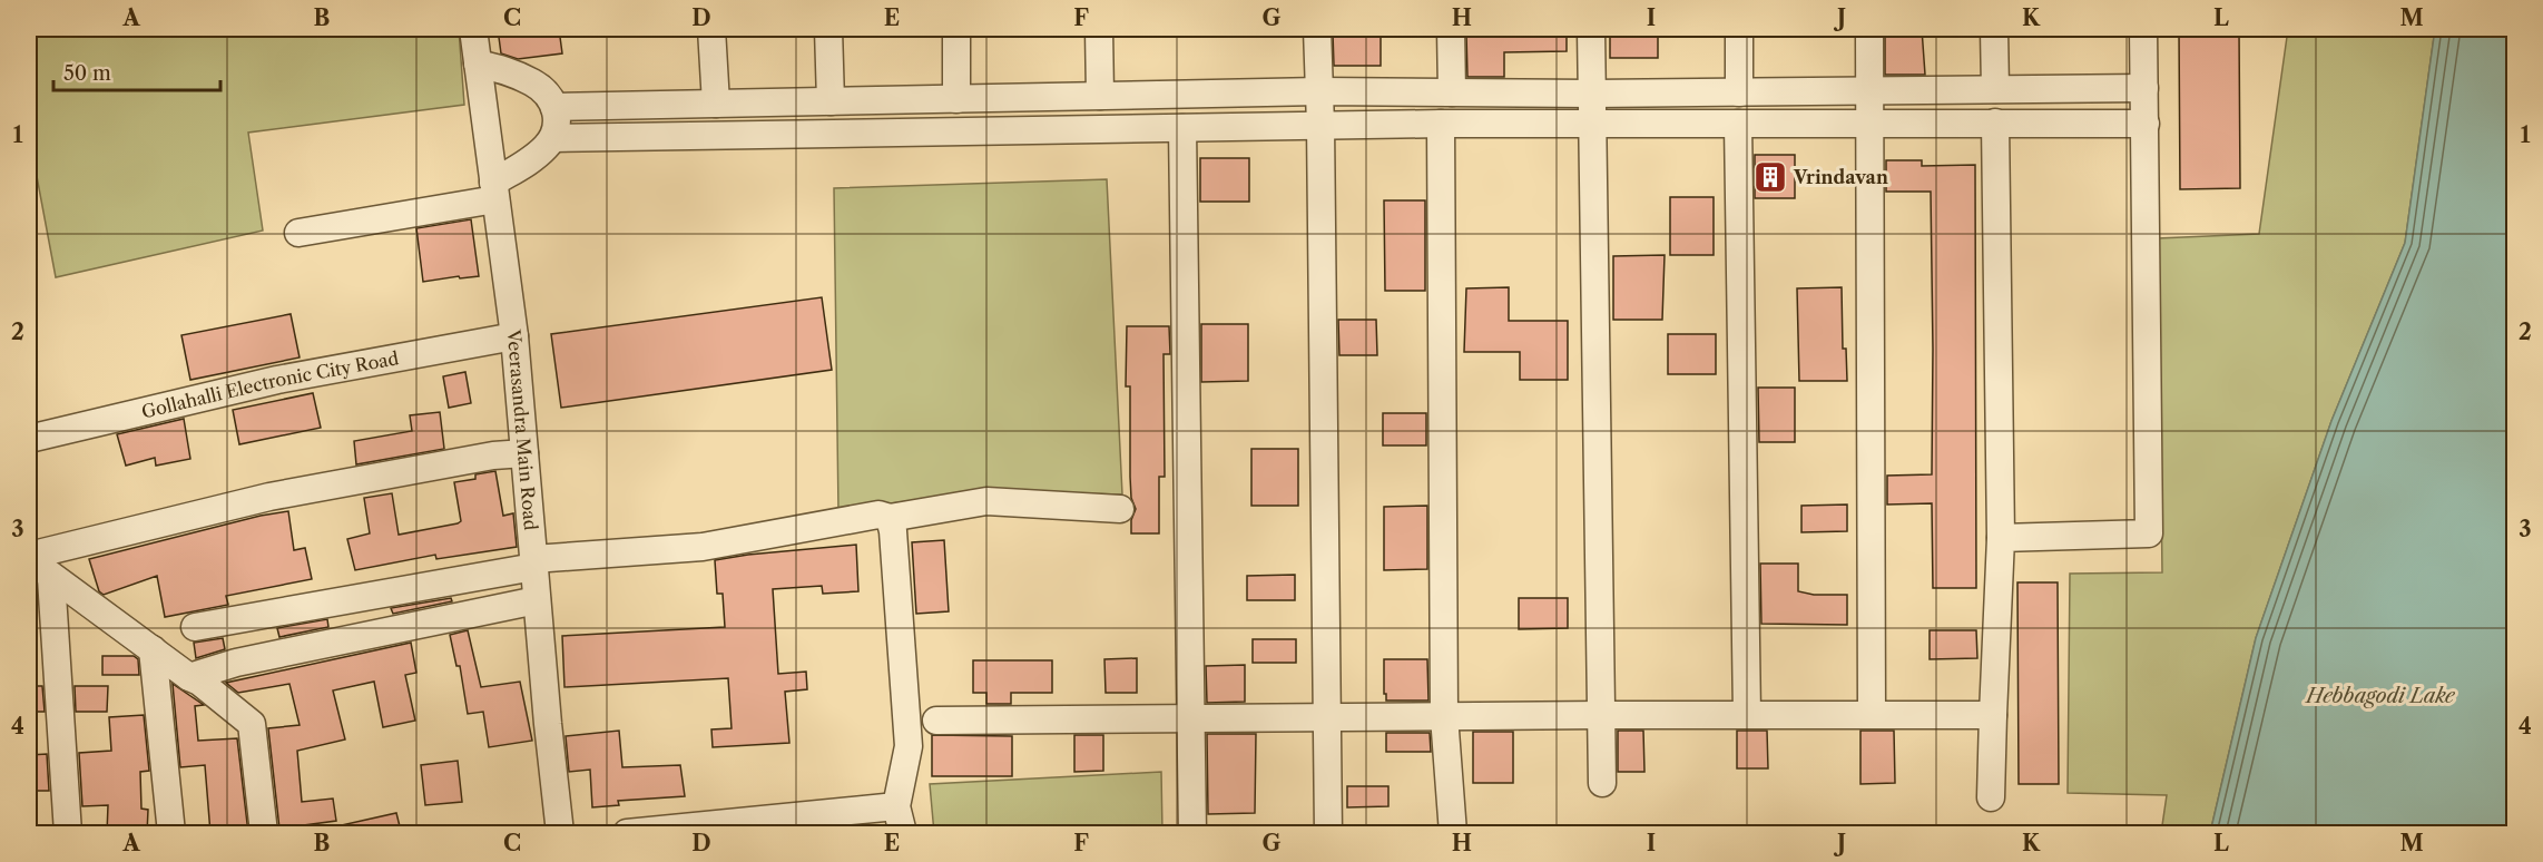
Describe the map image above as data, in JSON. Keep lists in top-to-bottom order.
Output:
{
  "streets": {
    "street": ["Gollahalli Electronic City Road", "Veerasandra Main Road"]
  },
  "crossings": [
    ["Gollahalli Electronic City Road", "Veerasandra Main Road"]
  ],
  "water": ["Hebbagodi Lake"],
  "places": {
    "building": ["Vrindavan"]
  },
  "scale_bar": "50 m",
  "grid": {
    "columns": [
      "A",
      "B",
      "C",
      "D",
      "E",
      "F",
      "G",
      "H",
      "I",
      "J",
      "K",
      "L",
      "M"
    ],
    "rows": [
      "1",
      "2",
      "3",
      "4"
    ]
  }
}
